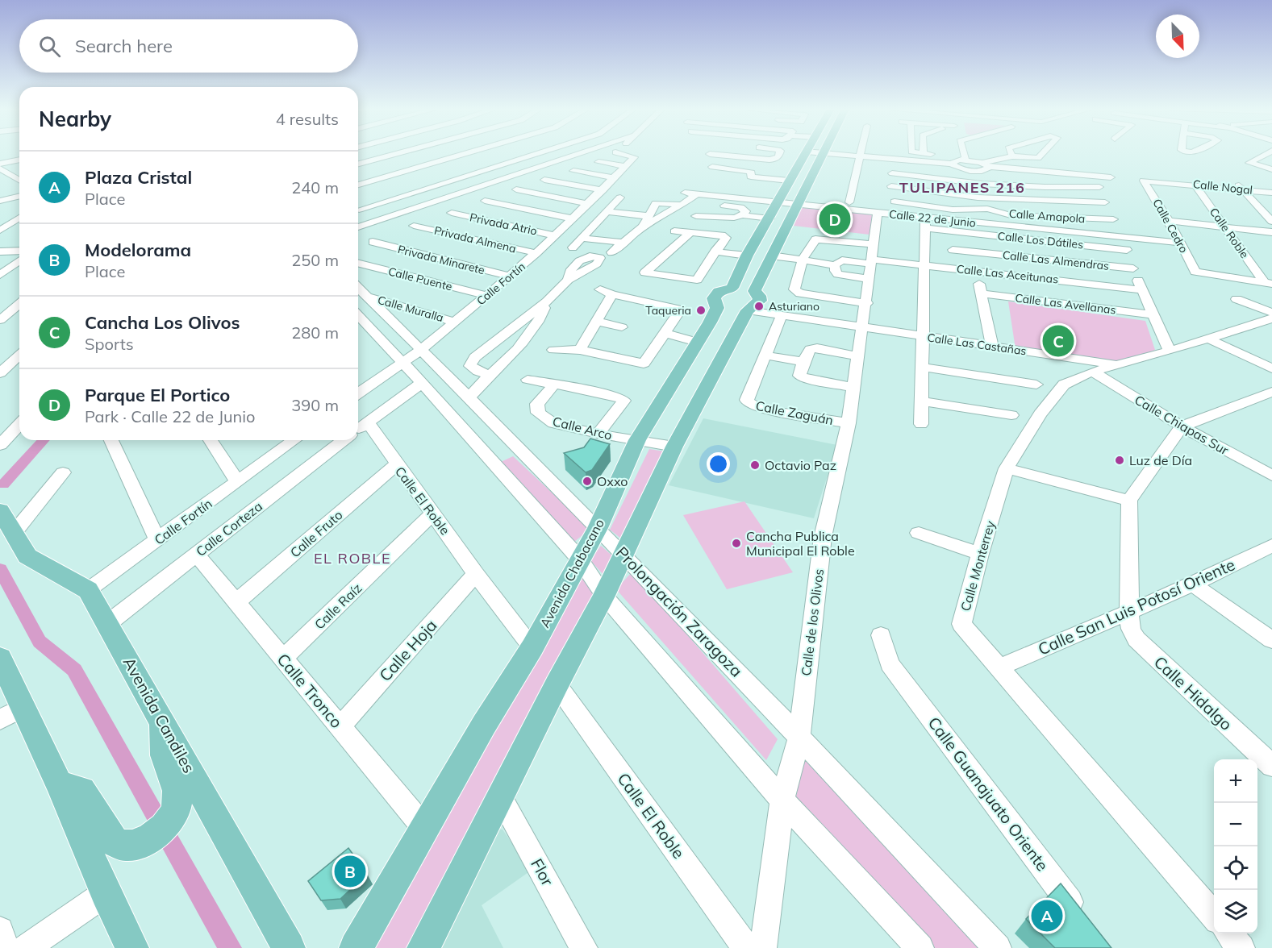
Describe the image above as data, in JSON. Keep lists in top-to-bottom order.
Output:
{
  "streets": {
    "main road": ["Avenida Chabacano", "Avenida Candiles"],
    "street": [
      "Calle Nogal",
      "Calle Amapola",
      "Calle 22 de Junio",
      "Privada Atrio",
      "Calle Cedro",
      "Calle Roble",
      "Privada Almena",
      "Calle Los Dátiles",
      "Privada Minarete",
      "Calle Las Almendras",
      "Calle Las Aceitunas",
      "Calle Puente",
      "Calle Fortín",
      "Calle Las Avellanas",
      "Calle Muralla",
      "Calle Las Castañas",
      "Calle Zaguán",
      "Calle Chiapas Sur",
      "Calle Arco",
      "Calle El Roble",
      "Calle Corteza",
      "Calle Fruto",
      "Calle Monterrey",
      "Calle Raíz",
      "Calle San Luis Potosí Oriente",
      "Prolongación Zaragoza",
      "Calle de los Olivos",
      "Calle Hoja",
      "Calle Tronco",
      "Calle Hidalgo",
      "Calle Guanajuato Oriente",
      "Flor"
    ]
  },
  "crossings": [
    ["Calle Nogal", "Calle Cedro"],
    ["Calle Nogal", "Calle Roble"],
    ["Calle 22 de Junio", "Calle Cedro"],
    ["Calle 22 de Junio", "Calle Los Dátiles"],
    ["Calle 22 de Junio", "Calle de los Olivos"],
    ["Privada Atrio", "Calle Fortín"],
    ["Calle Cedro", "Calle Roble"],
    ["Privada Almena", "Calle Fortín"],
    ["Privada Minarete", "Calle Fortín"],
    ["Calle Las Aceitunas", "Calle de los Olivos"],
    ["Calle Puente", "Calle Fortín"],
    ["Calle Fortín", "Calle Muralla"],
    ["Calle Fortín", "Prolongación Zaragoza"],
    ["Calle Fortín", "Avenida Candiles"],
    ["Calle Muralla", "Prolongación Zaragoza"],
    ["Calle Las Castañas", "Calle Zaguán"],
    ["Calle Las Castañas", "Calle Monterrey"],
    ["Calle Las Castañas", "Calle de los Olivos"],
    ["Calle Zaguán", "Calle de los Olivos"],
    ["Calle Chiapas Sur", "Calle Monterrey"],
    ["Calle Arco", "Avenida Chabacano"],
    ["Calle El Roble", "Calle Corteza"],
    ["Calle El Roble", "Calle Fruto"],
    ["Calle El Roble", "Avenida Chabacano"],
    ["Calle El Roble", "Calle Raíz"],
    ["Calle El Roble", "Calle Hoja"],
    ["Calle Corteza", "Calle Tronco"],
    ["Calle Corteza", "Avenida Candiles"],
    ["Calle Fruto", "Calle Tronco"],
    ["Calle Monterrey", "Calle San Luis Potosí Oriente"],
    ["Avenida Chabacano", "Prolongación Zaragoza"],
    ["Avenida Chabacano", "Calle Tronco"],
    ["Calle Raíz", "Calle Tronco"],
    ["Calle San Luis Potosí Oriente", "Calle Hidalgo"],
    ["Prolongación Zaragoza", "Calle de los Olivos"],
    ["Calle Hoja", "Calle Tronco"]
  ],
  "districts": ["TULIPANES 216", "EL ROBLE"],
  "places": [
    "Asturiano",
    "Taqueria",
    "Luz de Día",
    "Octavio Paz",
    "Oxxo",
    "Cancha Publica Municipal El Roble"
  ],
  "north": "bottom right",
  "page": {
    "search": "Search here",
    "heading": ["Nearby", "4 results"],
    "list": [
      {
        "mark": "A",
        "name": "Plaza Cristal",
        "note": "Place",
        "value": "240 m"
      },
      {
        "mark": "B",
        "name": "Modelorama",
        "note": "Place",
        "value": "250 m"
      },
      {
        "mark": "C",
        "name": "Cancha Los Olivos",
        "note": "Sports",
        "value": "280 m"
      },
      {
        "mark": "D",
        "name": "Parque El Portico",
        "note": "Park · Calle 22 de Junio",
        "value": "390 m"
      }
    ],
    "pins": [
      "D",
      "C",
      "B",
      "A"
    ],
    "map_buttons": ["+", "−"]
  }
}
